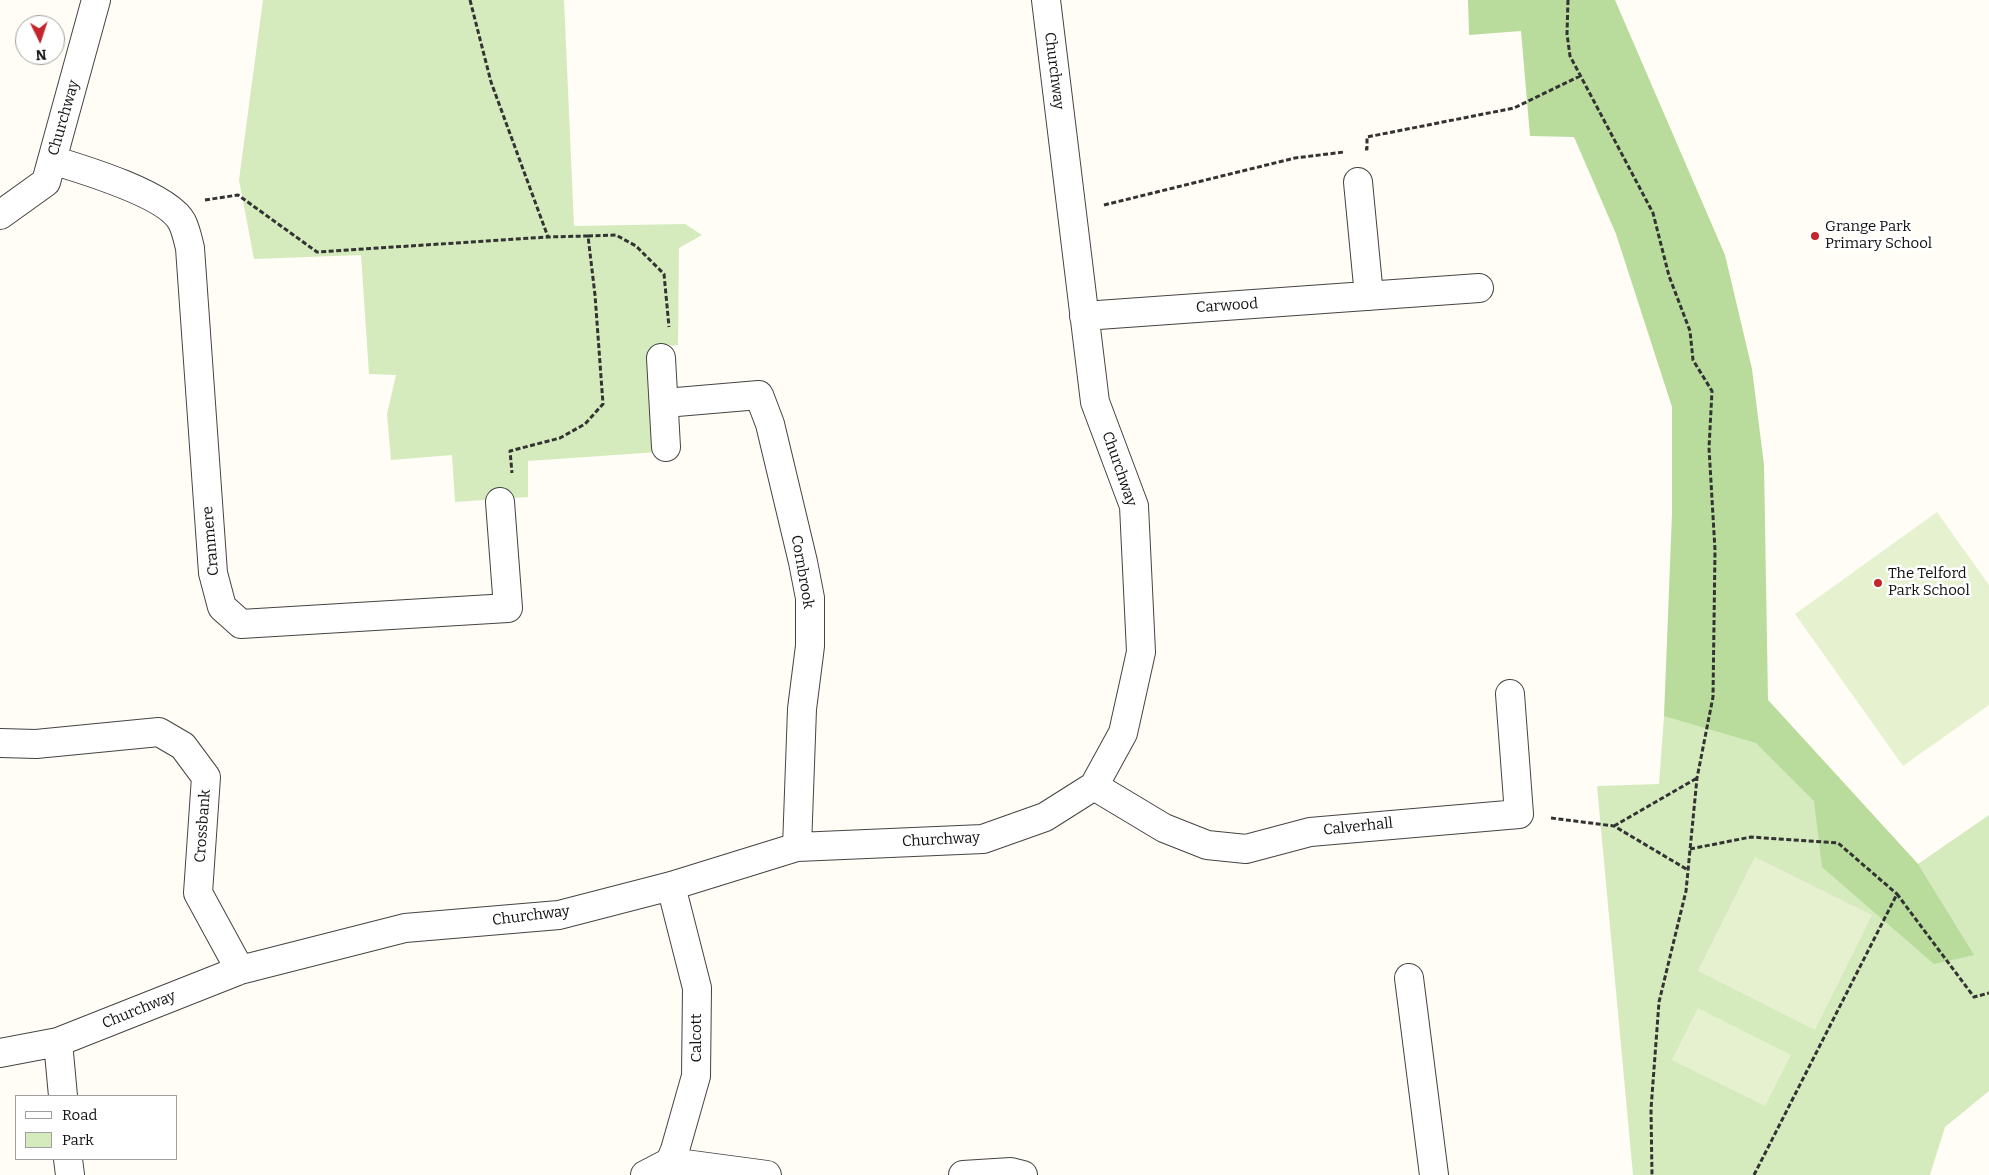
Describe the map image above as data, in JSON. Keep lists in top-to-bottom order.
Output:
{
  "streets": {
    "street": [
      "Churchway",
      "Carwood",
      "Cranmere",
      "Cornbrook",
      "Crossbank",
      "Calverhall",
      "Calcott"
    ]
  },
  "crossings": [
    ["Churchway", "Carwood"],
    ["Churchway", "Cranmere"],
    ["Churchway", "Cornbrook"],
    ["Churchway", "Crossbank"],
    ["Churchway", "Calverhall"],
    ["Churchway", "Calcott"]
  ],
  "places": ["Grange Park Primary School", "The Telford Park School"],
  "legend": ["Road", "Park"],
  "north": "bottom"
}
